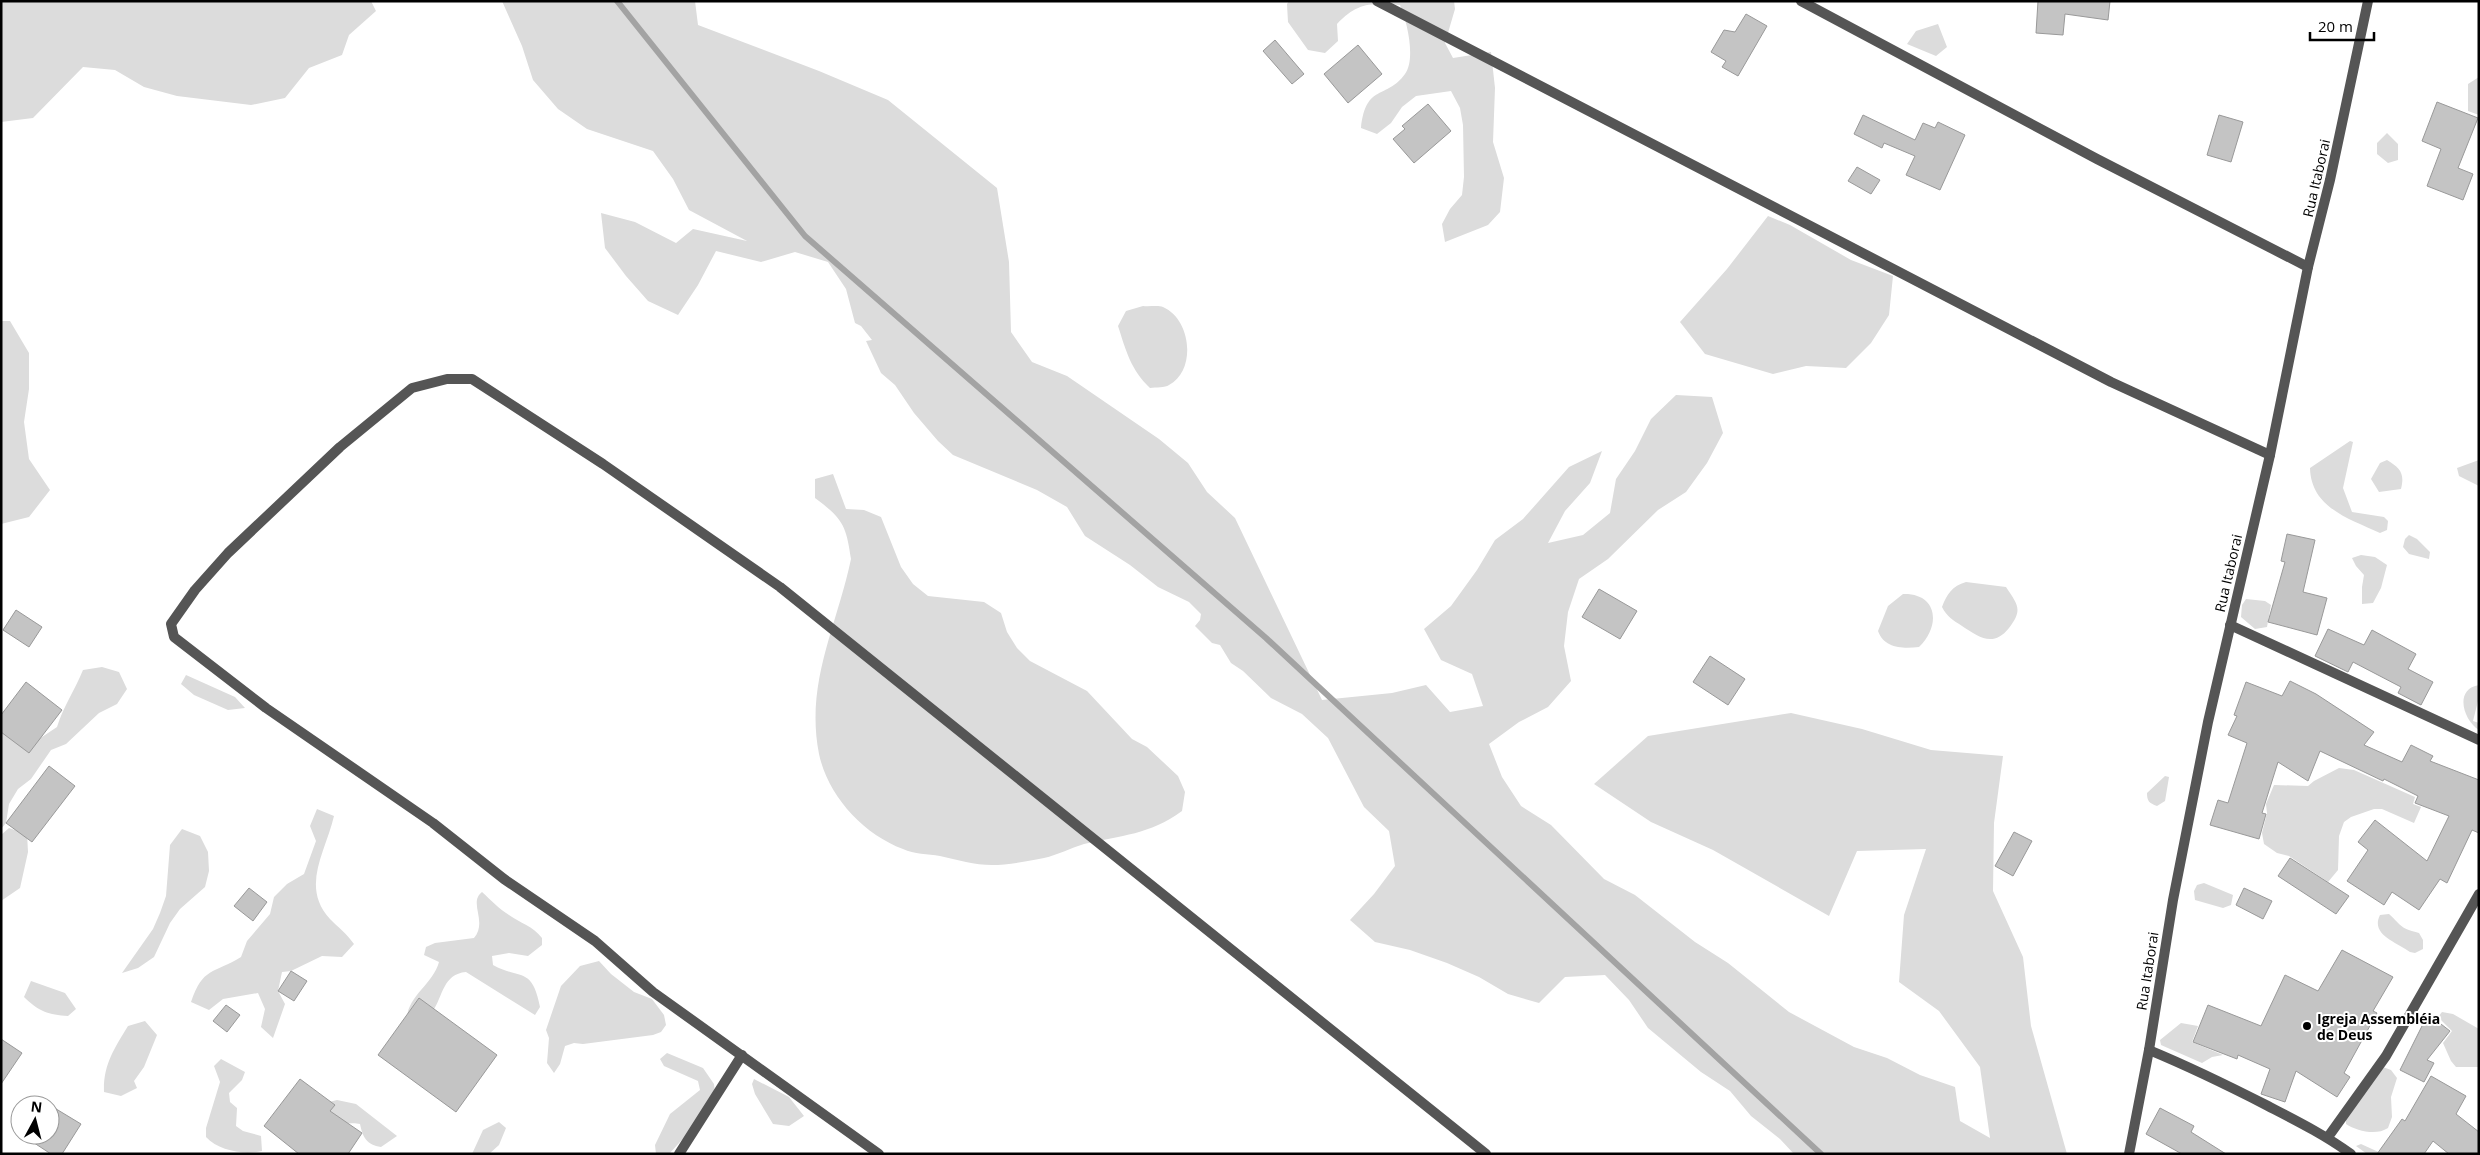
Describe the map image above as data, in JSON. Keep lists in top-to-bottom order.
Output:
{
  "streets": {
    "street": ["Rua Itaborai"]
  },
  "places": ["Igreja Assembléia de Deus"],
  "scale_bar": "20 m",
  "north": "top"
}
